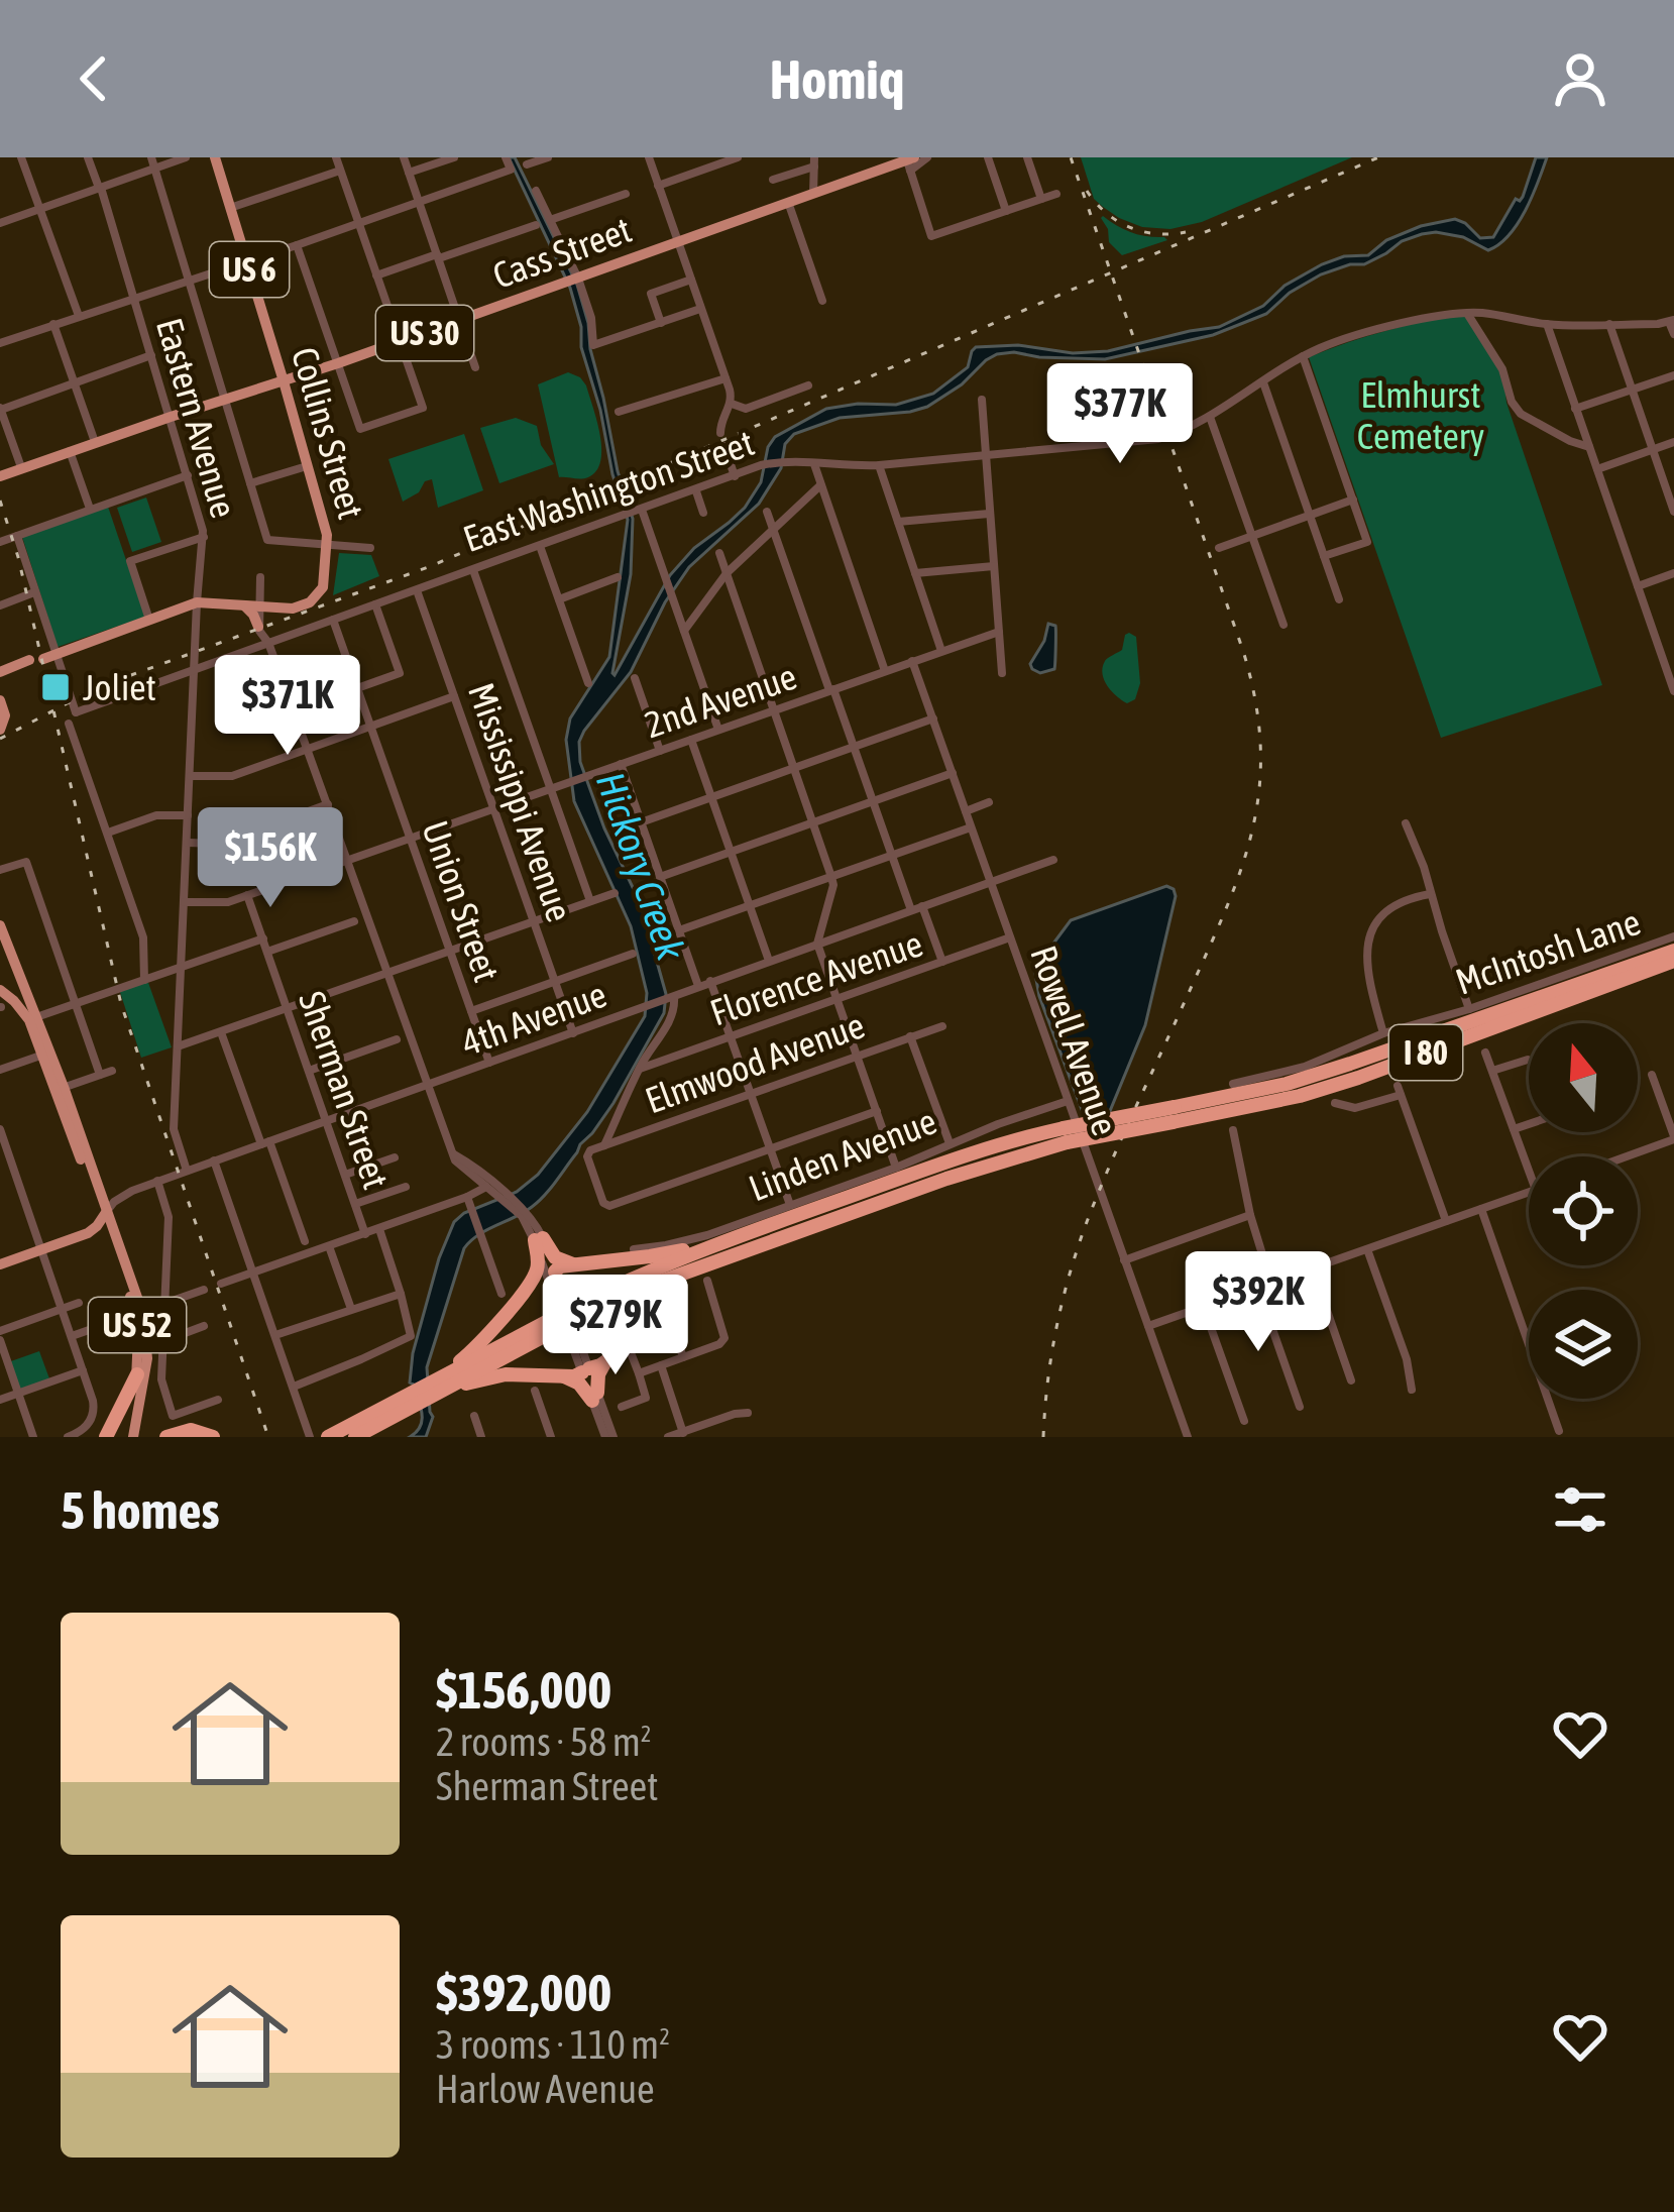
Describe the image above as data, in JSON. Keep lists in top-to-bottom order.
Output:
{
  "streets": {
    "highway": ["I 80"],
    "main road": [
      "Cass Street",
      "US 6",
      "US 30",
      "Collins Street",
      "US 52"
    ],
    "street": [
      "Eastern Avenue",
      "East Washington Street",
      "2nd Avenue",
      "Mississippi Avenue",
      "Union Street",
      "McIntosh Lane",
      "Florence Avenue",
      "4th Avenue",
      "Rowell Avenue",
      "Elmwood Avenue",
      "Sherman Street",
      "Linden Avenue"
    ]
  },
  "crossings": [
    ["Cass Street", "Eastern Avenue"],
    ["Cass Street", "Collins Street"],
    ["US 6", "Eastern Avenue"],
    ["US 6", "Collins Street"],
    ["Eastern Avenue", "East Washington Street"],
    ["Eastern Avenue", "2nd Avenue"],
    ["Eastern Avenue", "4th Avenue"],
    ["East Washington Street", "Mississippi Avenue"],
    ["East Washington Street", "Union Street"],
    ["2nd Avenue", "Mississippi Avenue"],
    ["2nd Avenue", "Union Street"],
    ["2nd Avenue", "Rowell Avenue"],
    ["2nd Avenue", "Sherman Street"],
    ["Mississippi Avenue", "4th Avenue"],
    ["Union Street", "4th Avenue"],
    ["Florence Avenue", "Rowell Avenue"],
    ["4th Avenue", "Rowell Avenue"],
    ["4th Avenue", "Sherman Street"],
    ["4th Avenue", "US 52"],
    ["Rowell Avenue", "Linden Avenue"]
  ],
  "water": ["Hickory Creek"],
  "parks": ["Elmhurst Cemetery"],
  "places": {
    "transit": ["Joliet"]
  },
  "north": "top",
  "page": {
    "header": "Homiq",
    "price": [
      "$377K",
      "$371K",
      "$156K",
      "$392K",
      "$279K"
    ],
    "heading": "5 homes",
    "list": [
      {
        "name": "$156,000",
        "note": "2 rooms · 58 m² · Sherman Street"
      },
      {
        "name": "$392,000",
        "note": "3 rooms · 110 m² · Harlow Avenue"
      }
    ]
  }
}
